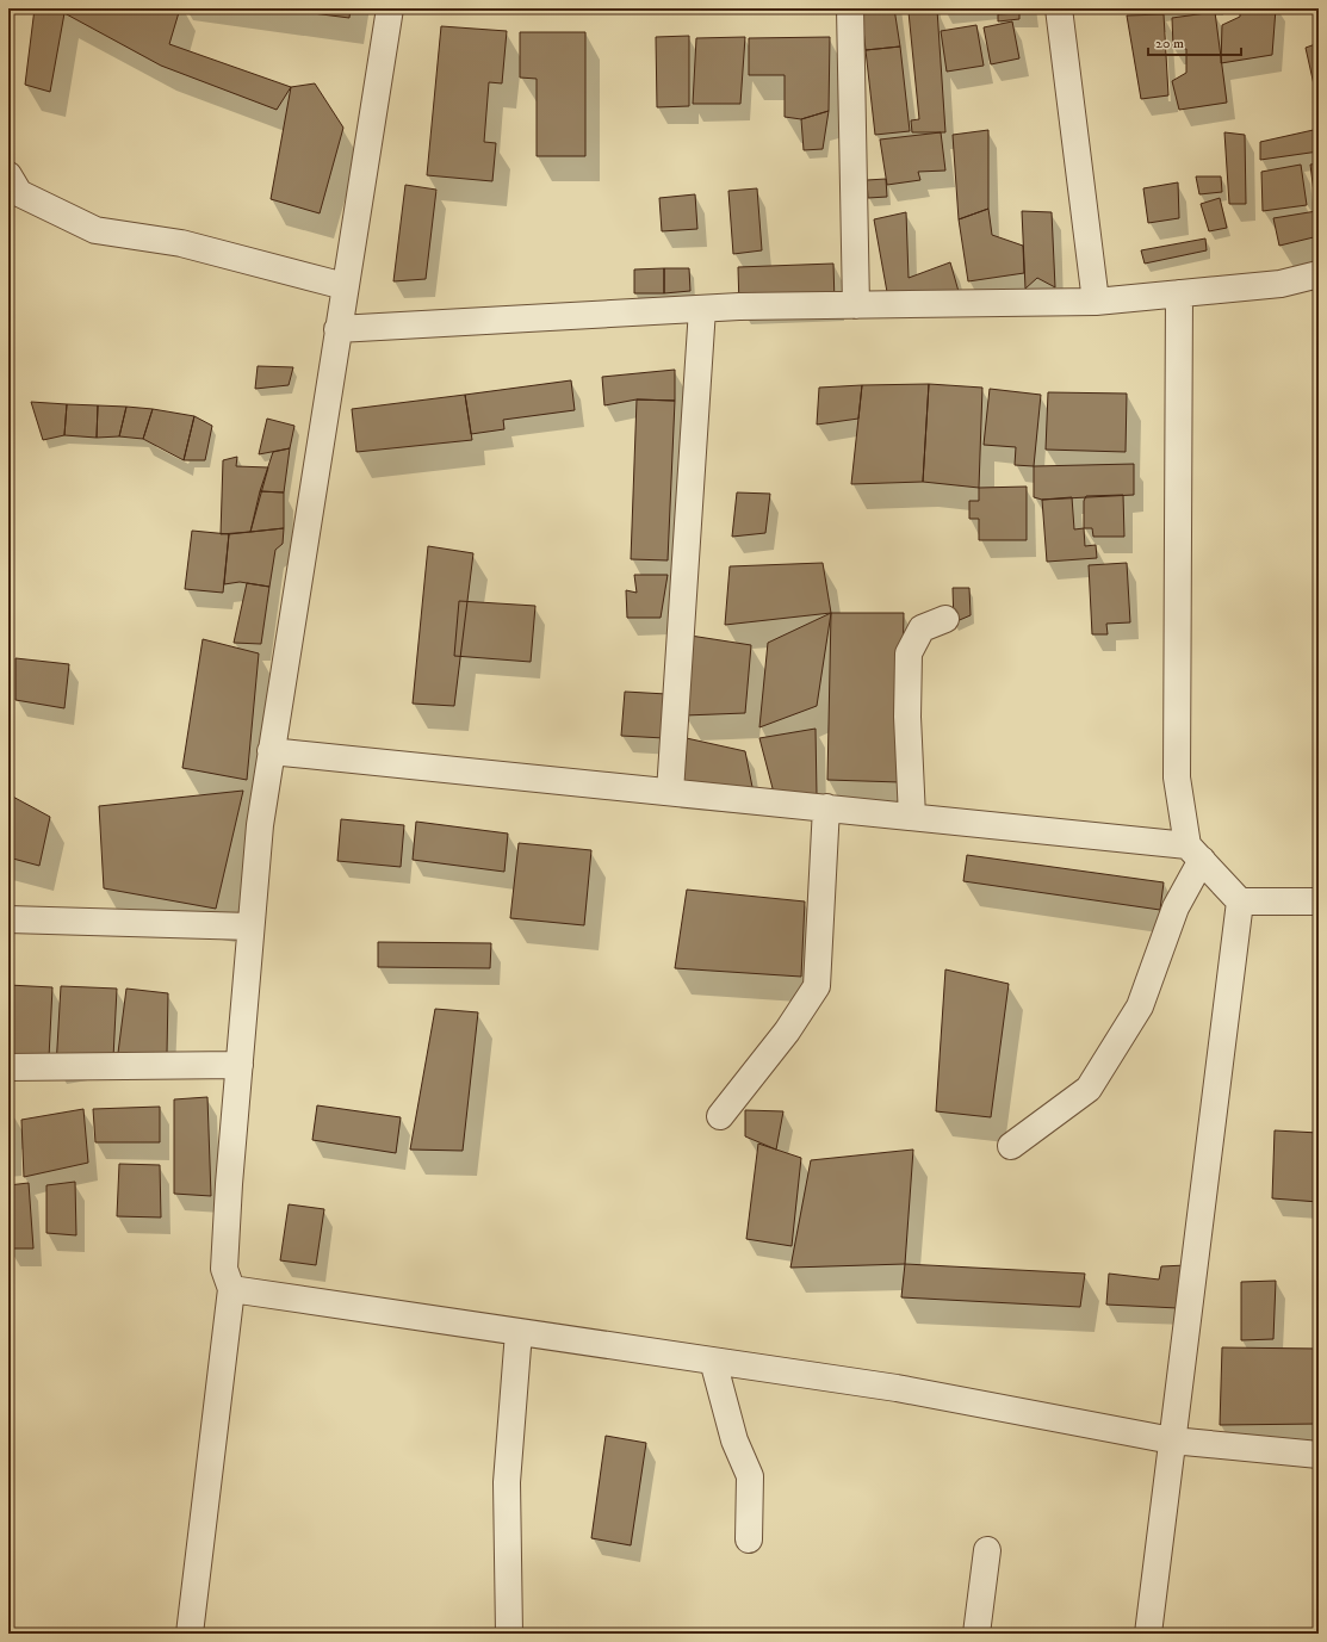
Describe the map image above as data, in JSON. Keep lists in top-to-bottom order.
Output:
{
  "scale_bar": "20 m"
}
